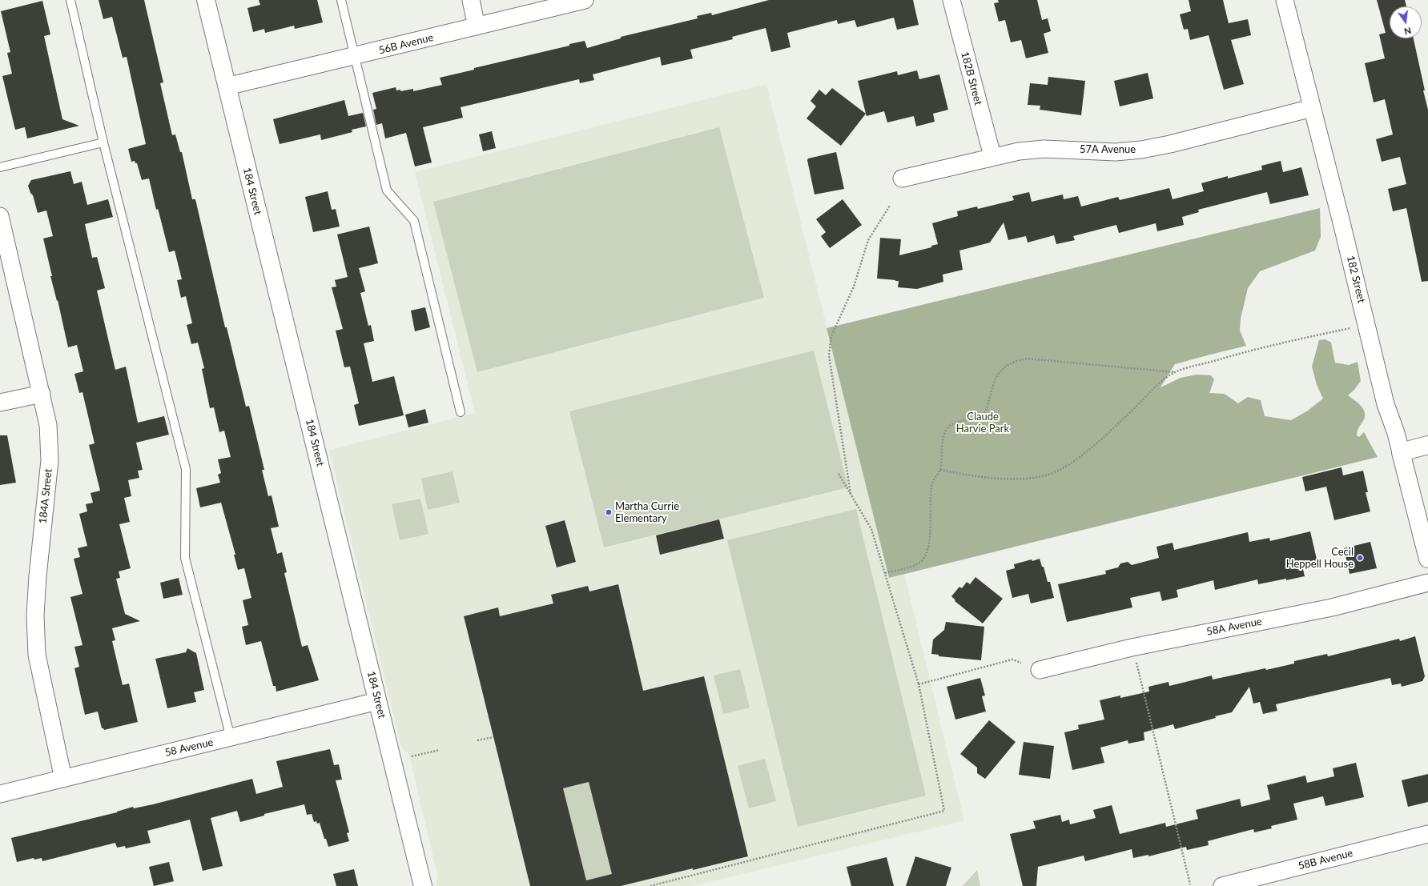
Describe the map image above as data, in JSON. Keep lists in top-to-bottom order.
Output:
{
  "streets": {
    "main road": ["184 Street", "182 Street"],
    "street": [
      "56B Avenue",
      "182B Street",
      "57A Avenue",
      "184A Street",
      "58A Avenue",
      "58 Avenue",
      "58B Avenue"
    ]
  },
  "crossings": [
    ["56B Avenue", "184 Street"],
    ["182B Street", "57A Avenue"],
    ["57A Avenue", "182 Street"],
    ["184 Street", "58 Avenue"],
    ["184A Street", "58 Avenue"]
  ],
  "parks": ["Claude Harvie Park"],
  "places": ["Martha Currie Elementary", "Cecil Heppell House"],
  "north": "bottom"
}
